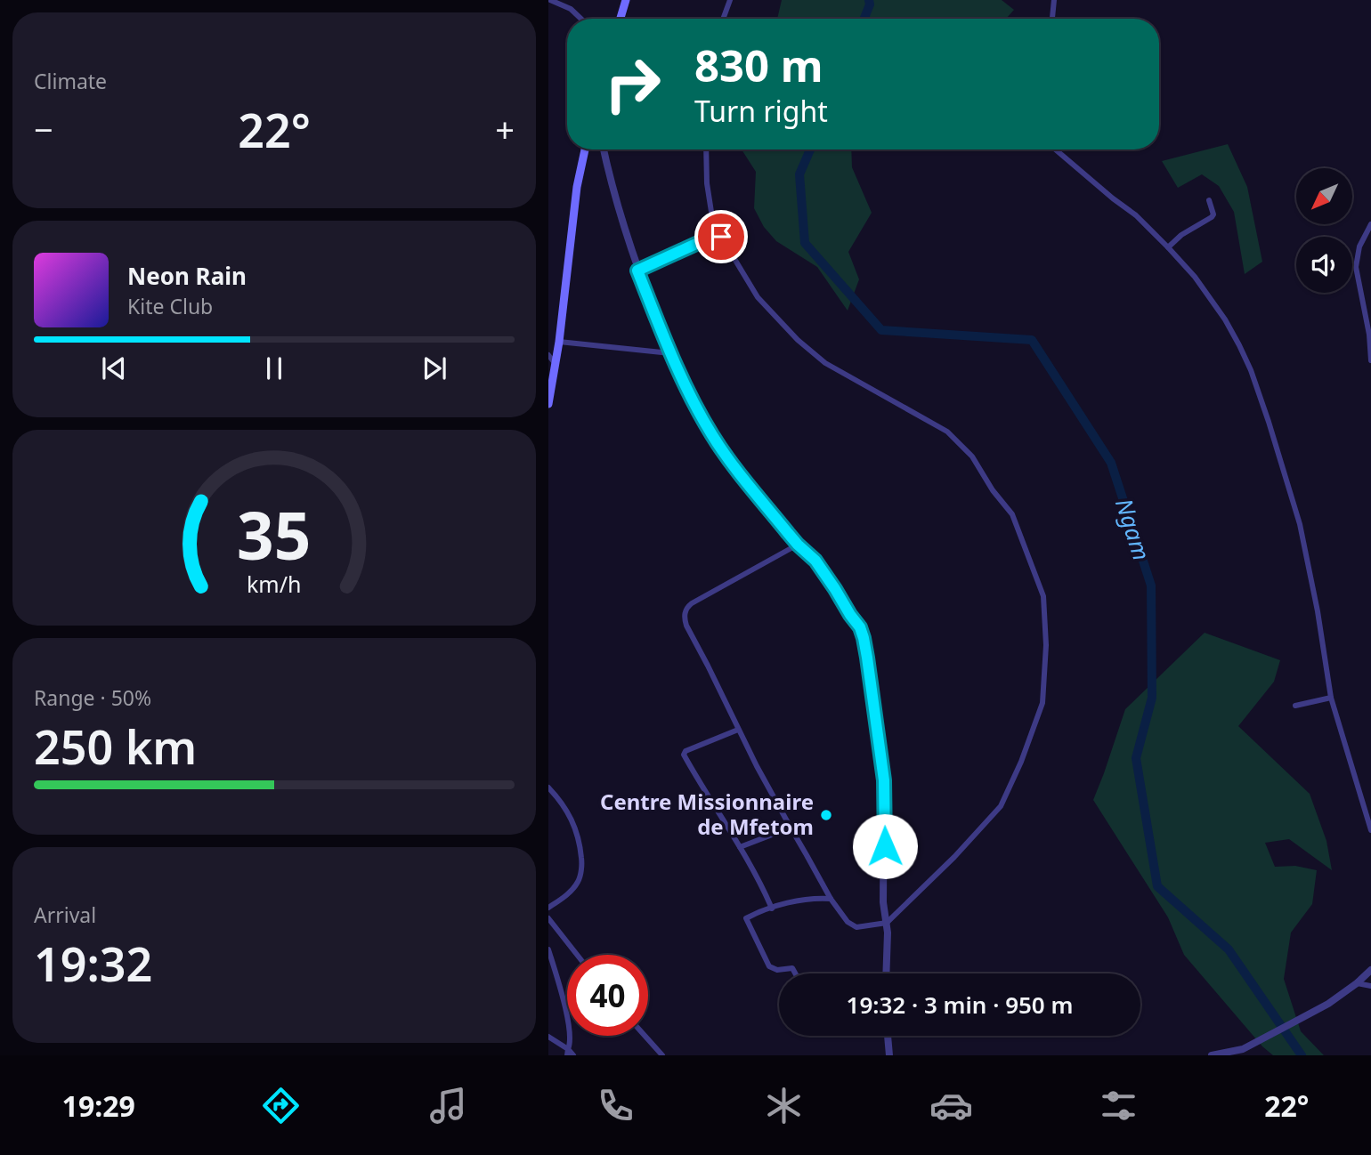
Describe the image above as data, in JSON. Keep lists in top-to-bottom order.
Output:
{
  "water": ["Ngam"],
  "places": ["Centre Missionnaire de Mfetom"],
  "north": "bottom left",
  "page": {
    "tile": [
      "Climate",
      ["Range · 50%", "250 km"],
      ["Arrival", "19:32"]
    ],
    "turn": ["830 m", "Turn right"],
    "heat": ["−", "22°", "+"],
    "song": ["Neon Rain", "Kite Club"],
    "limit": "40",
    "trip": "19:32 · 3 min · 950 m",
    "tabs": ["19:29", "22°"],
    "gauge": ["35", "km/h"]
  }
}
